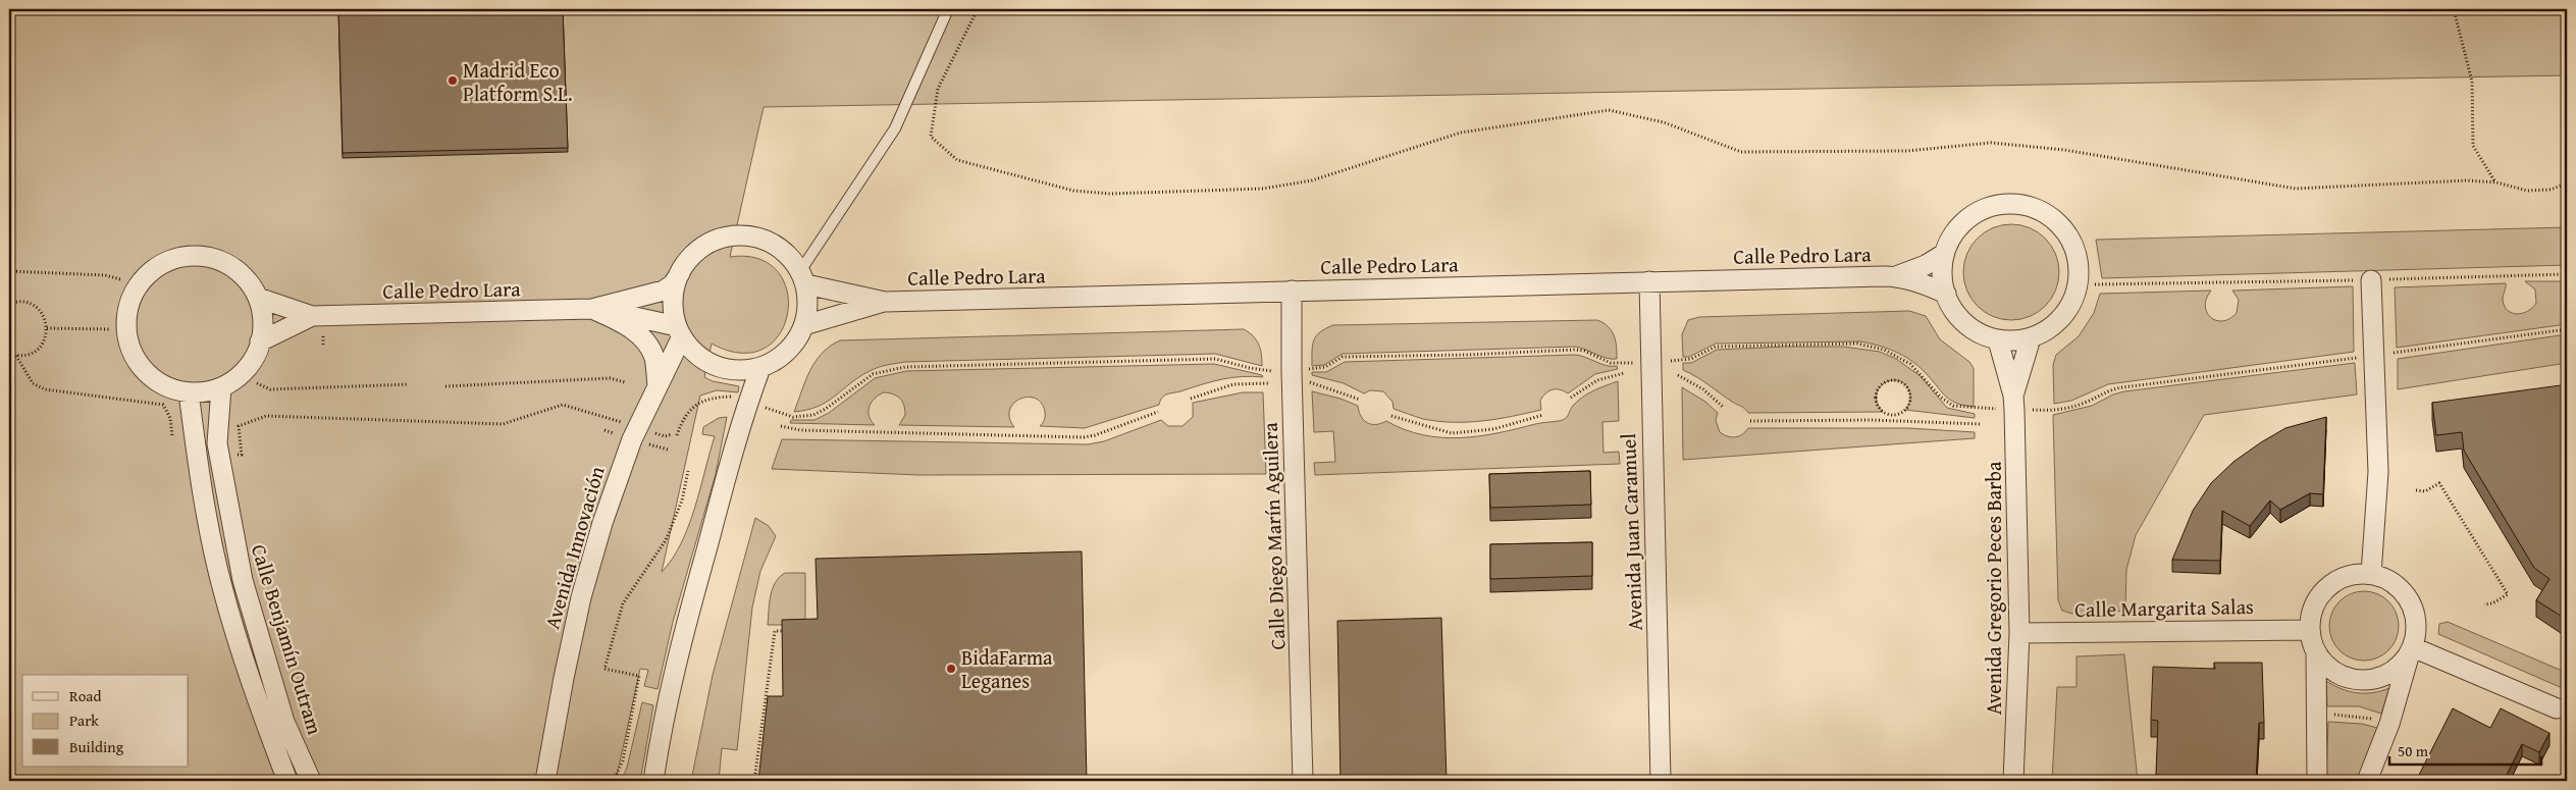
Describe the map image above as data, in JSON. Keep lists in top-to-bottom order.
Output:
{
  "streets": {
    "street": [
      "Calle Pedro Lara",
      "Avenida Juan Caramuel",
      "Calle Diego Marín Aguilera",
      "Avenida Innovación",
      "Avenida Gregorio Peces Barba",
      "Calle Margarita Salas",
      "Calle Benjamín Outram"
    ]
  },
  "crossings": [
    ["Calle Pedro Lara", "Avenida Juan Caramuel"],
    ["Calle Pedro Lara", "Calle Diego Marín Aguilera"],
    ["Calle Pedro Lara", "Avenida Innovación"],
    ["Calle Pedro Lara", "Avenida Gregorio Peces Barba"],
    ["Calle Pedro Lara", "Calle Benjamín Outram"],
    ["Avenida Gregorio Peces Barba", "Calle Margarita Salas"]
  ],
  "places": ["Madrid Eco Platform S.L.", "BidaFarma Leganes"],
  "legend": ["Road", "Park", "Building"],
  "scale_bar": "50 m"
}
